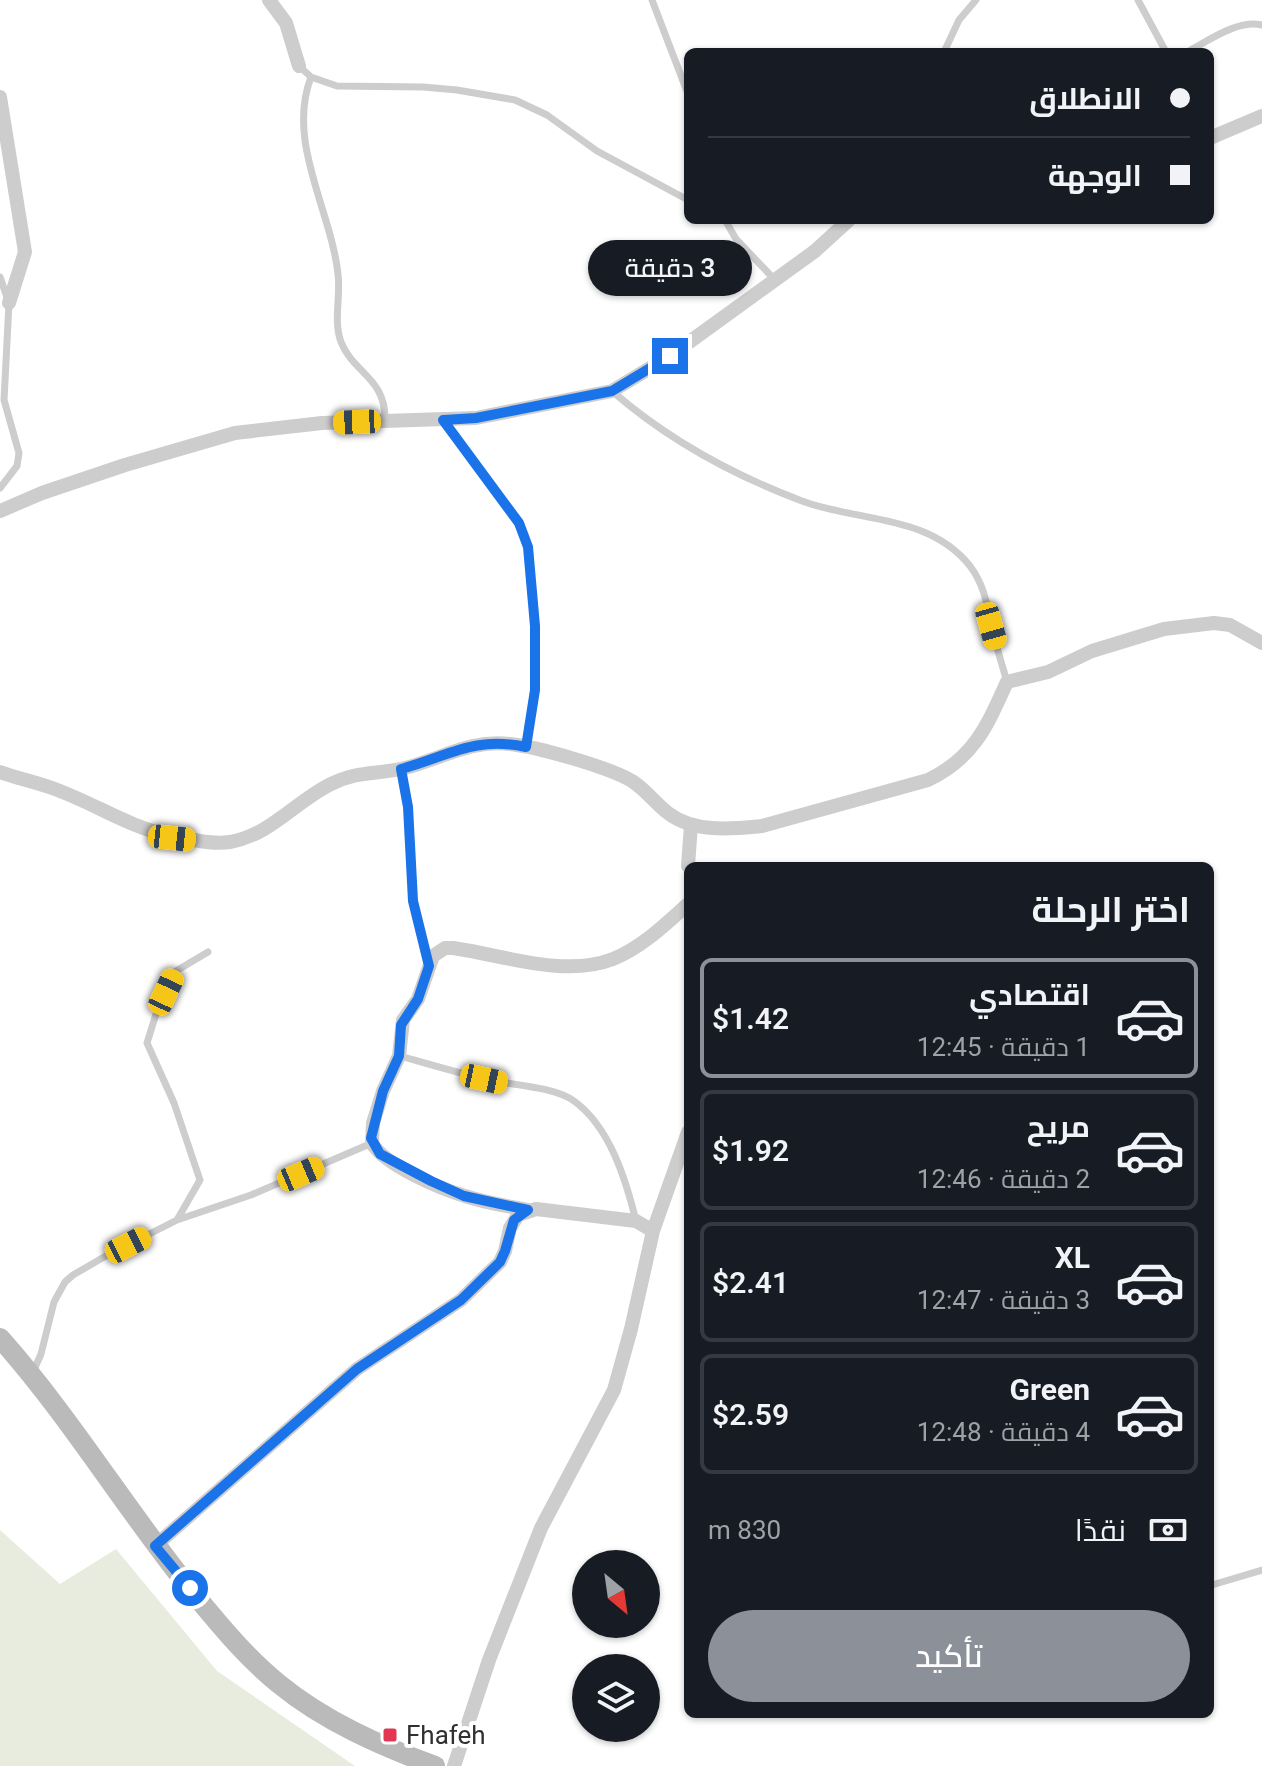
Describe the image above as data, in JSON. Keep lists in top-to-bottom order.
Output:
{
  "places": {
    "transit": ["Fhafeh"]
  },
  "north": "bottom right",
  "page": {
    "banner": ["الانطلاق", "الوجهة"],
    "bubble": "3 دقيقة",
    "heading": "اختر الرحلة",
    "list": [
      {
        "name": "اقتصادي",
        "note": "1 دقيقة · 12:45",
        "value": "$1.42"
      },
      {
        "name": "مريح",
        "note": "2 دقيقة · 12:46",
        "value": "$1.92"
      },
      {
        "name": "XL",
        "note": "3 دقيقة · 12:47",
        "value": "$2.41"
      },
      {
        "name": "Green",
        "note": "4 دقيقة · 12:48",
        "value": "$2.59"
      }
    ],
    "pay": ["نقدًا", "830 m"],
    "buttons": "تأكيد"
  }
}
